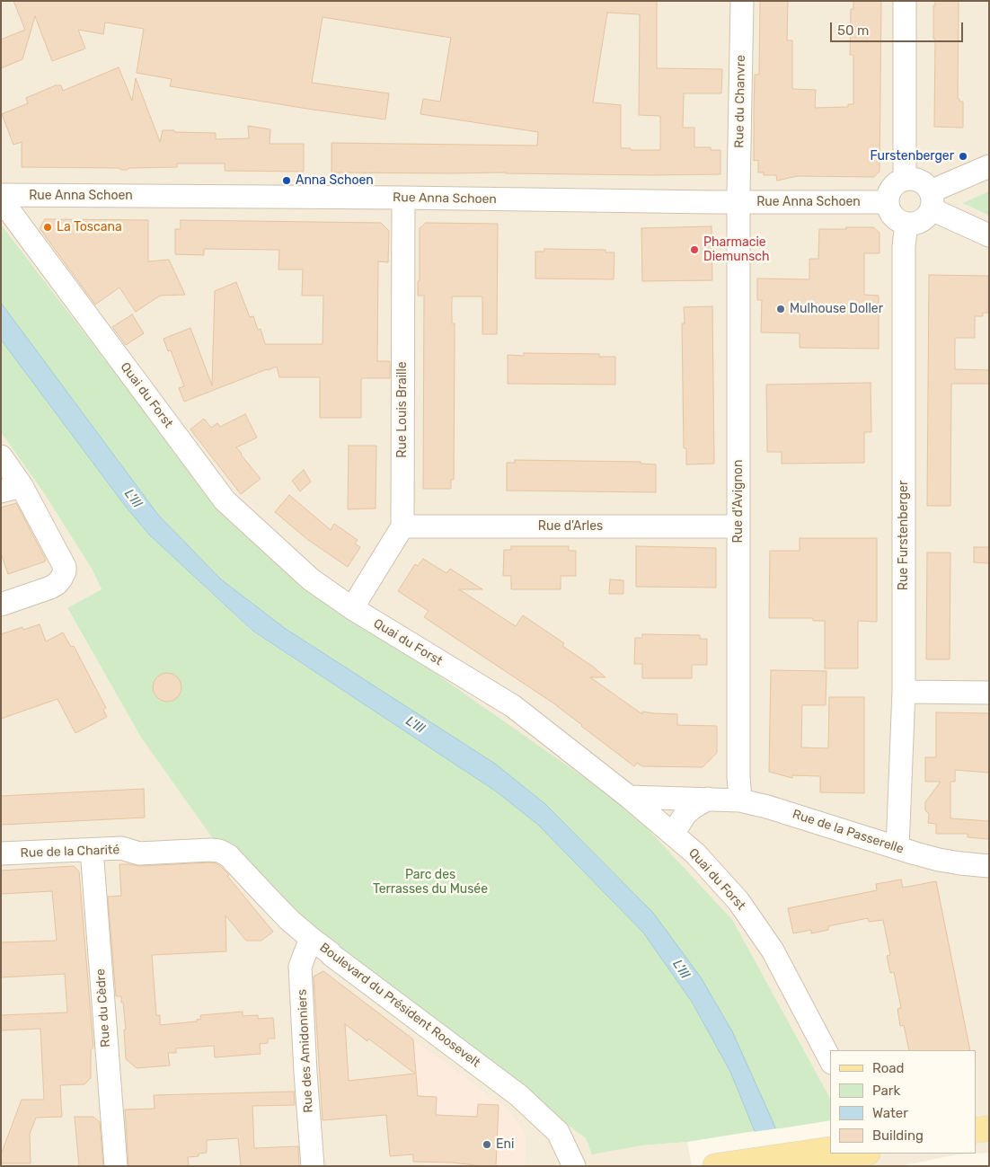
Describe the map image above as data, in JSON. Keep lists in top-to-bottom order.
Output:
{
  "streets": {
    "street": [
      "Rue du Chanvre",
      "Rue Anna Schoen",
      "Quai du Forst",
      "Rue Louis Braille",
      "Rue d'Avignon",
      "Rue d'Arles",
      "Rue Furstenberger",
      "Rue de la Passerelle",
      "Rue de la Charité",
      "Boulevard du Président Roosevelt",
      "Rue du Cèdre",
      "Rue des Amidonniers"
    ]
  },
  "crossings": [
    ["Rue du Chanvre", "Rue Anna Schoen"],
    ["Rue du Chanvre", "Rue d'Avignon"],
    ["Rue Anna Schoen", "Rue Louis Braille"],
    ["Rue Anna Schoen", "Rue d'Avignon"],
    ["Rue Anna Schoen", "Rue Furstenberger"],
    ["Quai du Forst", "Rue de la Passerelle"],
    ["Rue Louis Braille", "Rue d'Arles"],
    ["Rue d'Avignon", "Rue d'Arles"],
    ["Rue d'Avignon", "Rue de la Passerelle"],
    ["Rue Furstenberger", "Rue de la Passerelle"],
    ["Rue de la Charité", "Boulevard du Président Roosevelt"],
    ["Rue de la Charité", "Rue du Cèdre"],
    ["Boulevard du Président Roosevelt", "Rue des Amidonniers"]
  ],
  "water": ["L'Ill"],
  "parks": ["Parc des Terrasses du Musée"],
  "places": [
    "Furstenberger",
    "Anna Schoen",
    "La Toscana",
    "Pharmacie Diemunsch",
    "Mulhouse Doller",
    "Eni"
  ],
  "legend": [
    "Road",
    "Park",
    "Water",
    "Building"
  ],
  "scale_bar": "50 m"
}
